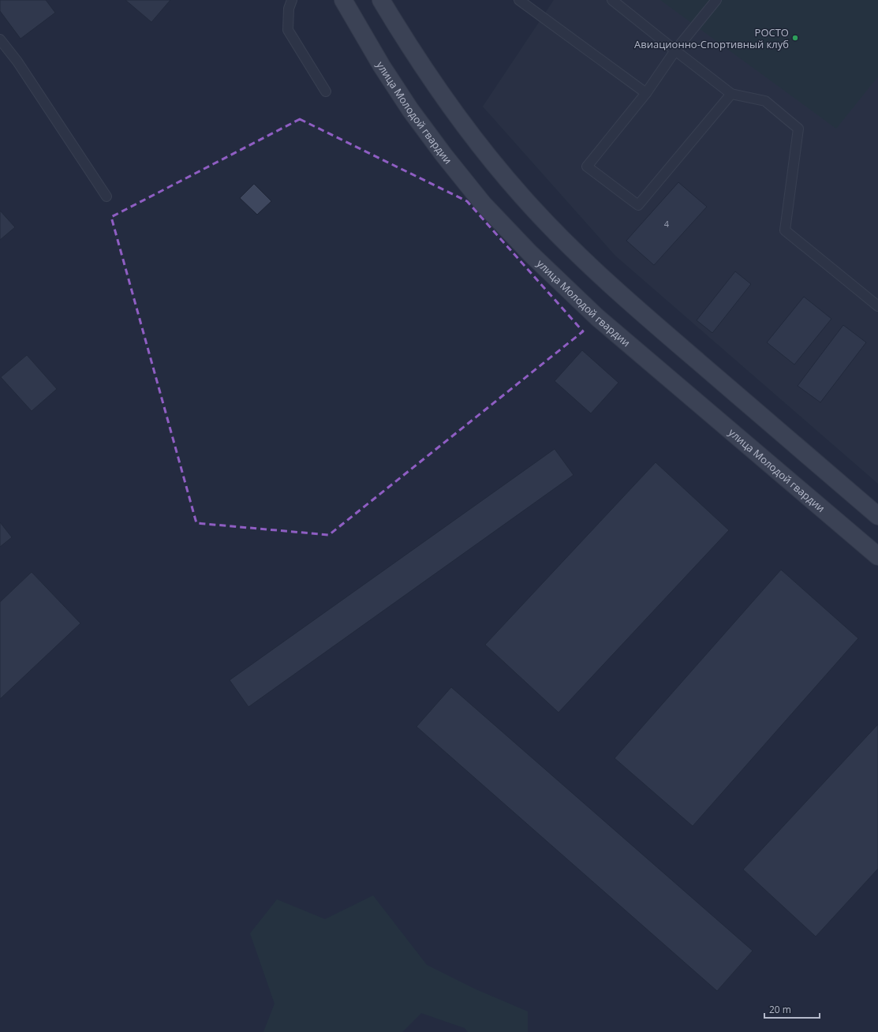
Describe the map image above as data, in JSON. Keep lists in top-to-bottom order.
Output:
{
  "streets": {
    "main road": ["улица Молодой гвардии"]
  },
  "places": ["РОСТО Авиационно-Спортивный клуб"],
  "house_numbers": ["4"],
  "scale_bar": "20 m"
}
